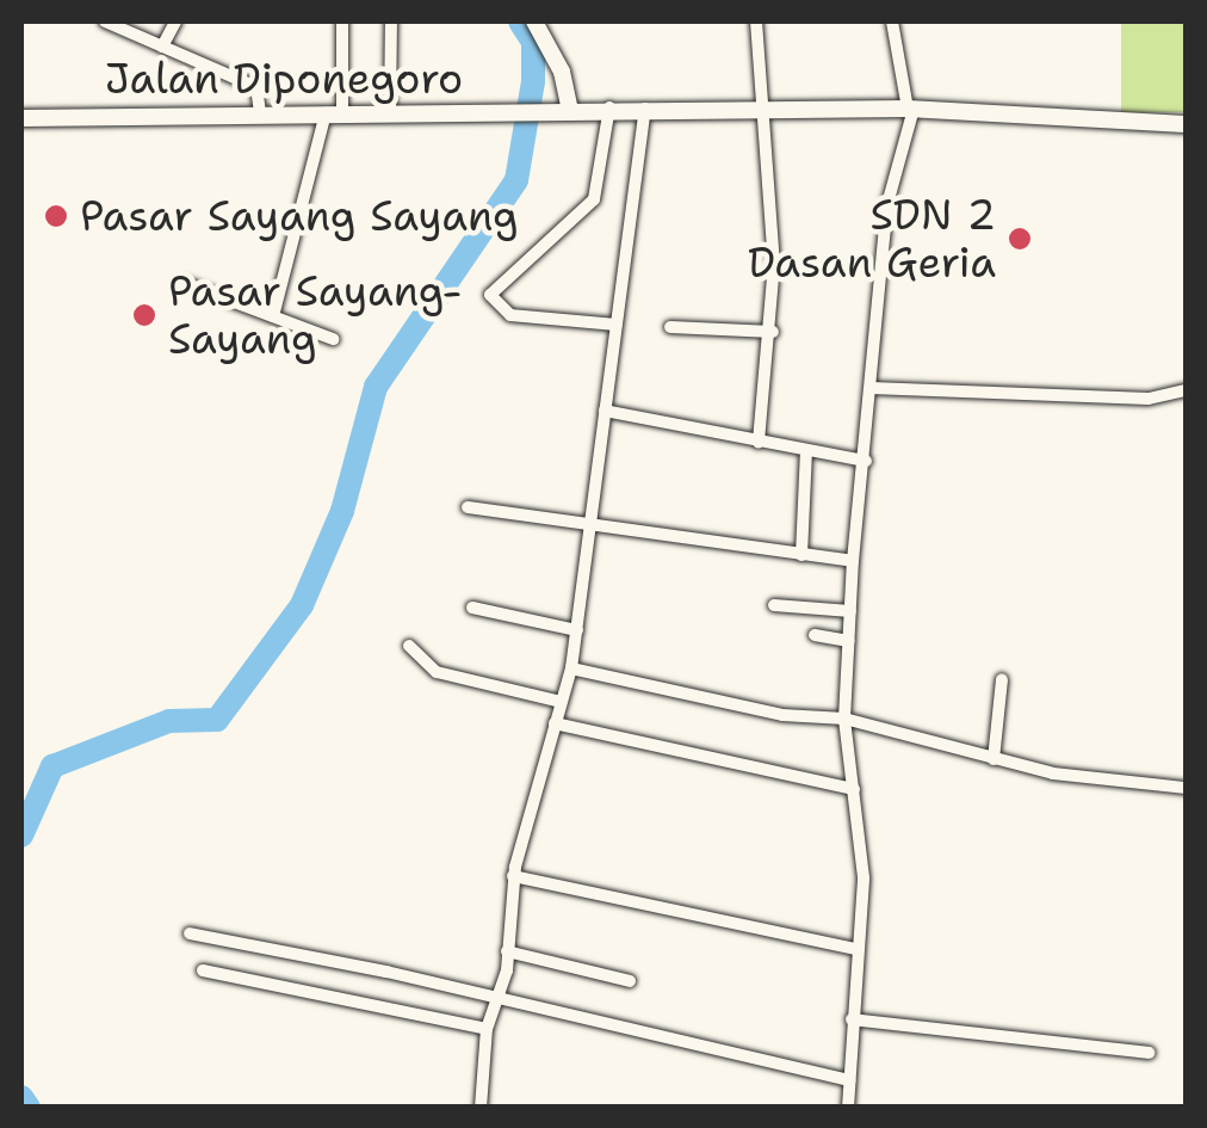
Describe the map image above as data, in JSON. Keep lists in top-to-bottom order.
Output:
{
  "streets": {
    "street": ["Jalan Diponegoro"]
  },
  "places": ["Pasar Sayang Sayang", "SDN 2 Dasan Geria", "Pasar Sayang- Sayang"]
}
